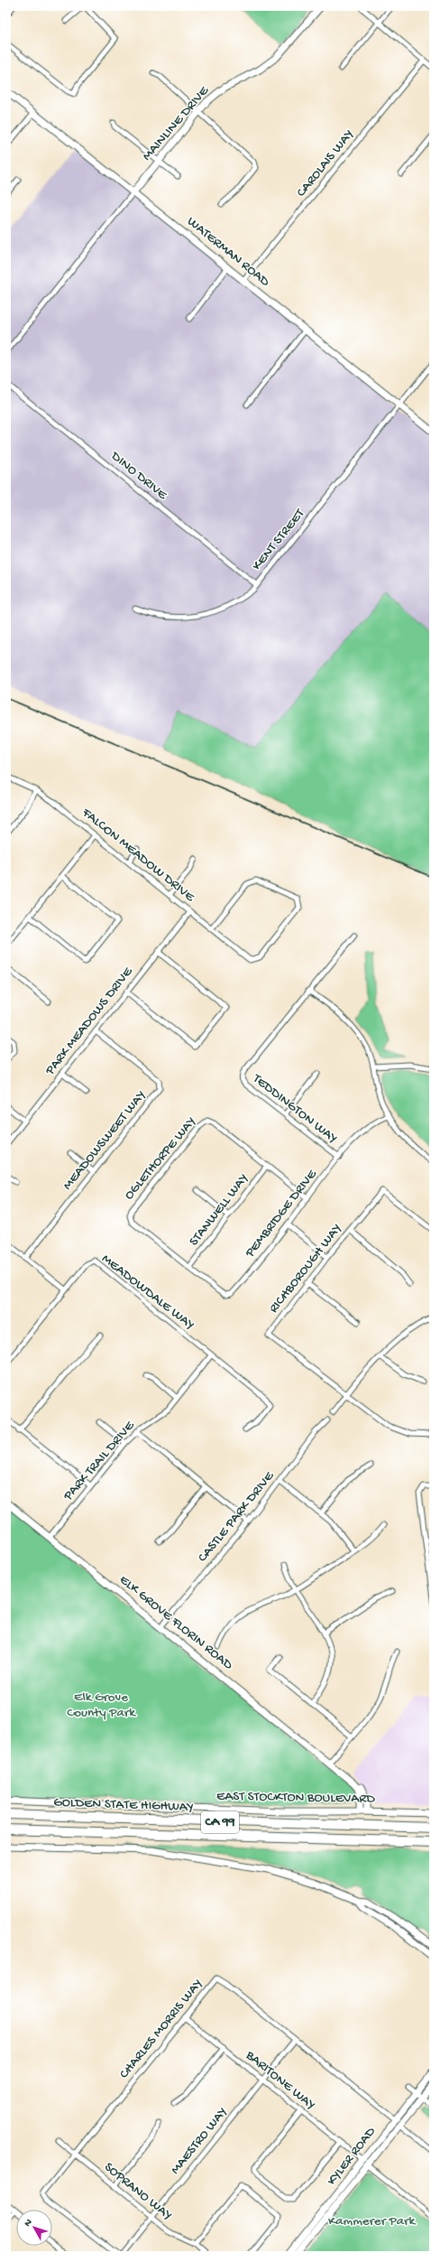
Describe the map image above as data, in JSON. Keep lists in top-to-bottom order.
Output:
{
  "streets": {
    "highway": ["GOLDEN STATE HIGHWAY", "CA 99"],
    "main road": [
      "MAINLINE DRIVE",
      "WATERMAN ROAD",
      "ELK GROVE FLORIN ROAD",
      "EAST STOCKTON BOULEVARD",
      "KYLER ROAD"
    ],
    "street": [
      "CAROLAIS WAY",
      "DINO DRIVE",
      "KENT STREET",
      "FALCON MEADOW DRIVE",
      "PARK MEADOWS DRIVE",
      "TEDDINGTON WAY",
      "MEADOWSWEET WAY",
      "OGLETHORPE WAY",
      "STANWELL WAY",
      "PEMBRIDGE DRIVE",
      "RICHBOROUGH WAY",
      "MEADOWDALE WAY",
      "PARK TRAIL DRIVE",
      "CASTLE PARK DRIVE",
      "CHARLES MORRIS WAY",
      "BARITONE WAY",
      "MAESTRO WAY",
      "SOPRANO WAY"
    ]
  },
  "crossings": [
    ["MAINLINE DRIVE", "WATERMAN ROAD"],
    ["CAROLAIS WAY", "WATERMAN ROAD"],
    ["WATERMAN ROAD", "KENT STREET"],
    ["DINO DRIVE", "KENT STREET"],
    ["FALCON MEADOW DRIVE", "PARK MEADOWS DRIVE"],
    ["PARK MEADOWS DRIVE", "MEADOWSWEET WAY"],
    ["TEDDINGTON WAY", "PEMBRIDGE DRIVE"],
    ["OGLETHORPE WAY", "STANWELL WAY"],
    ["OGLETHORPE WAY", "PEMBRIDGE DRIVE"],
    ["STANWELL WAY", "PEMBRIDGE DRIVE"],
    ["MEADOWDALE WAY", "PARK TRAIL DRIVE"],
    ["PARK TRAIL DRIVE", "ELK GROVE FLORIN ROAD"],
    ["CASTLE PARK DRIVE", "ELK GROVE FLORIN ROAD"],
    ["ELK GROVE FLORIN ROAD", "EAST STOCKTON BOULEVARD"],
    ["CHARLES MORRIS WAY", "BARITONE WAY"],
    ["CHARLES MORRIS WAY", "MAESTRO WAY"],
    ["CHARLES MORRIS WAY", "KYLER ROAD"],
    ["CHARLES MORRIS WAY", "SOPRANO WAY"],
    ["BARITONE WAY", "MAESTRO WAY"],
    ["BARITONE WAY", "KYLER ROAD"],
    ["MAESTRO WAY", "SOPRANO WAY"]
  ],
  "parks": ["Elk Grove County Park", "Kammerer Park"],
  "north": "top left"
}
